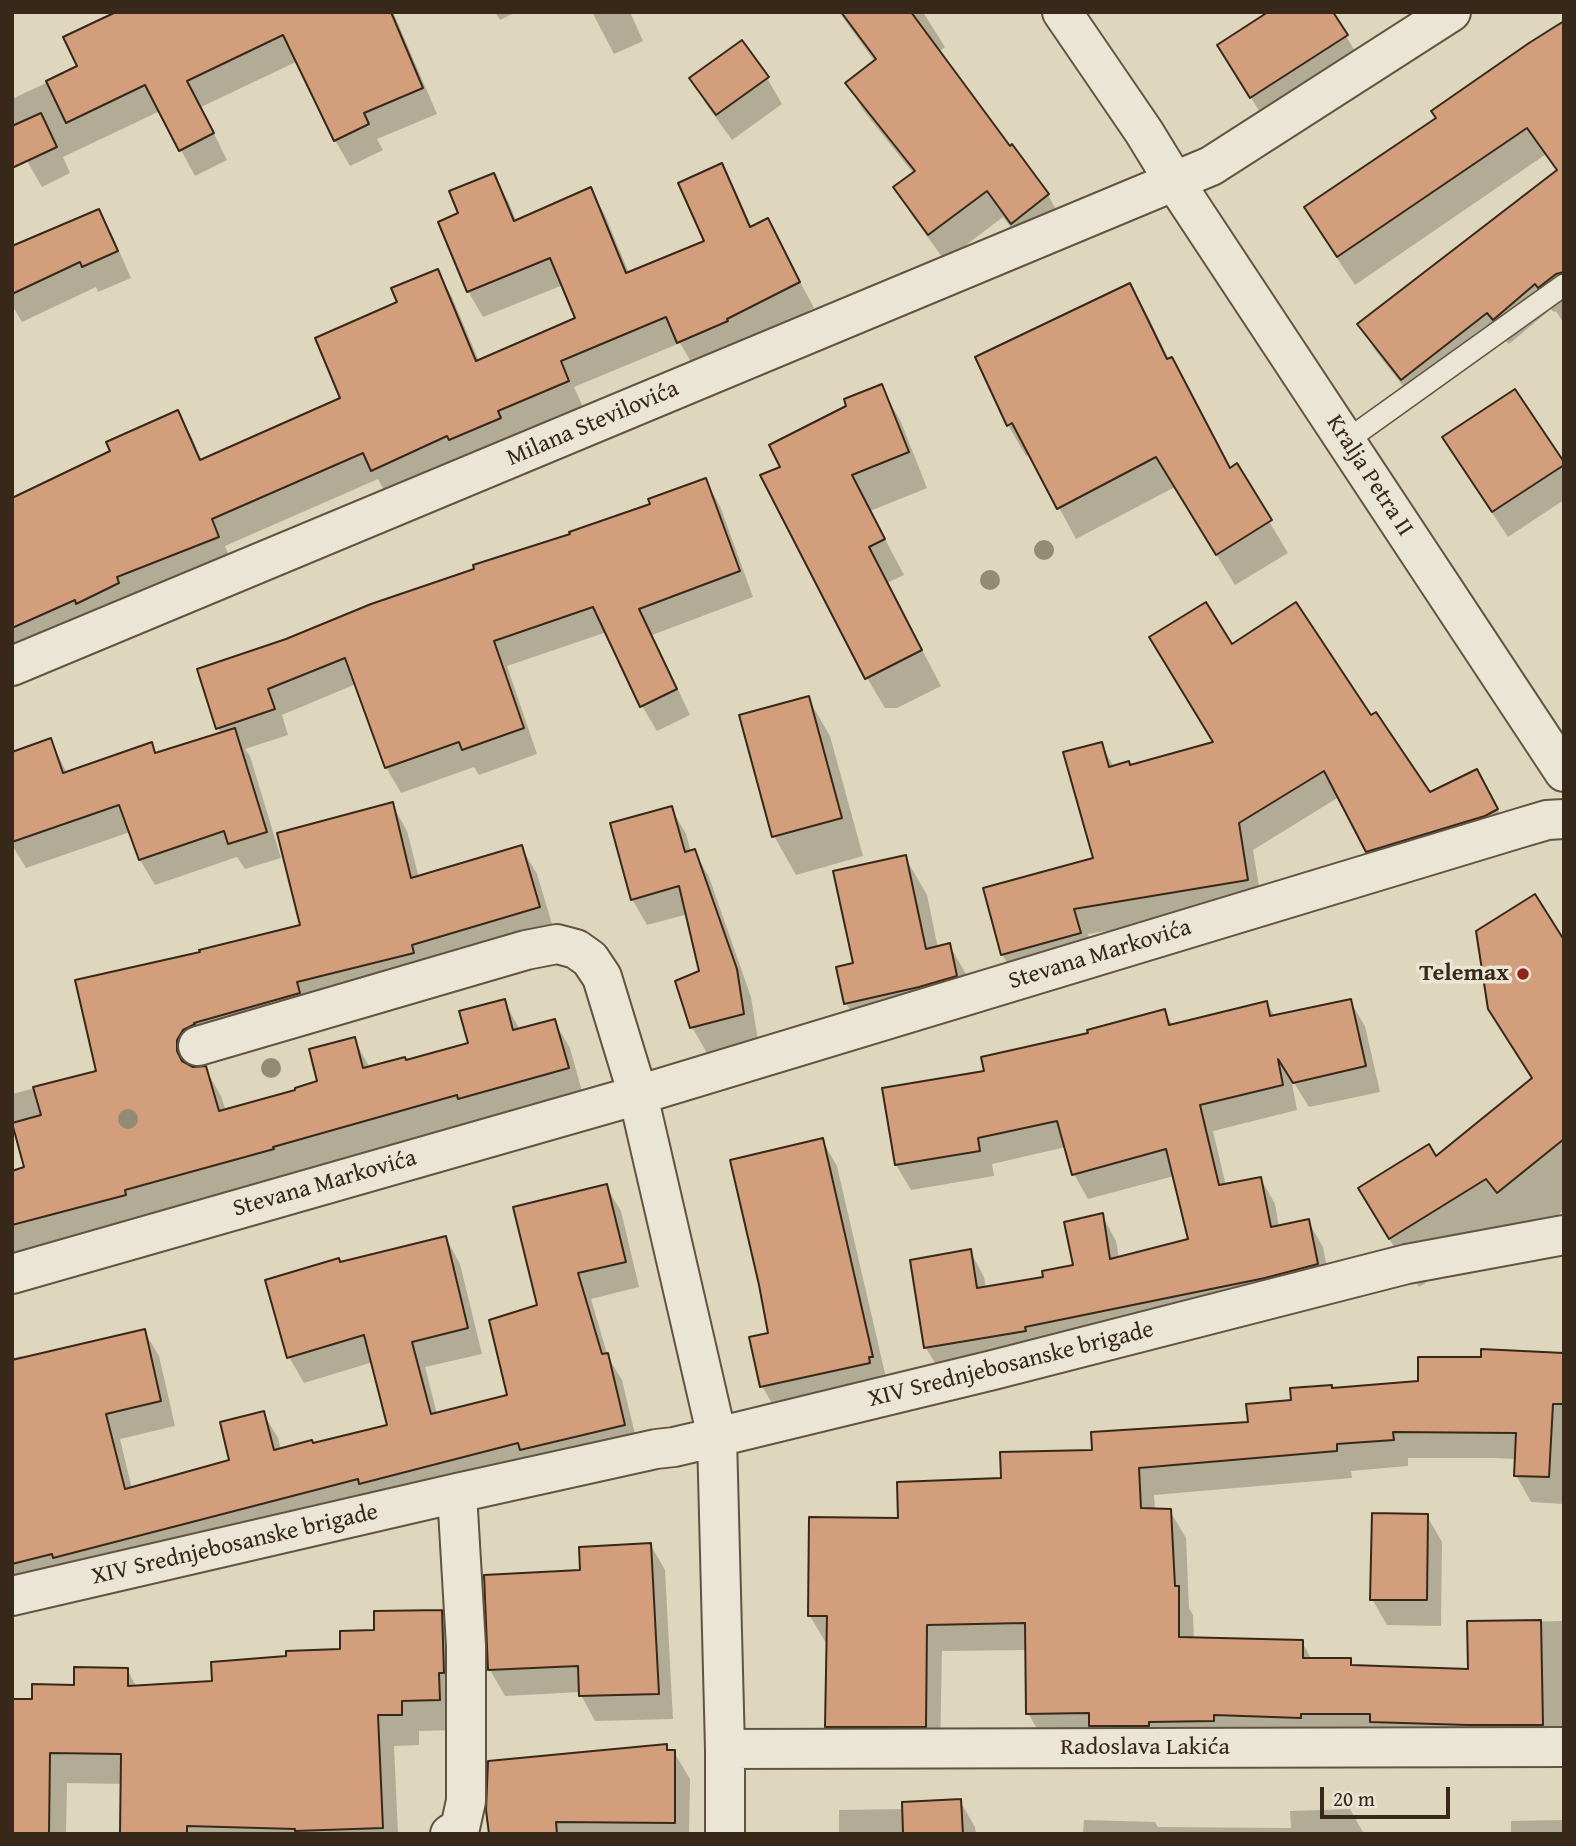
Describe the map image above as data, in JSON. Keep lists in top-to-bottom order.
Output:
{
  "streets": {
    "street": [
      "Milana Stevilovića",
      "Kralja Petra II",
      "Stevana Markovića",
      "XIV Srednjebosanske brigade",
      "Radoslava Lakića"
    ]
  },
  "crossings": [
    ["Milana Stevilovića", "Kralja Petra II"]
  ],
  "places": ["Telemax"],
  "scale_bar": "20 m"
}
